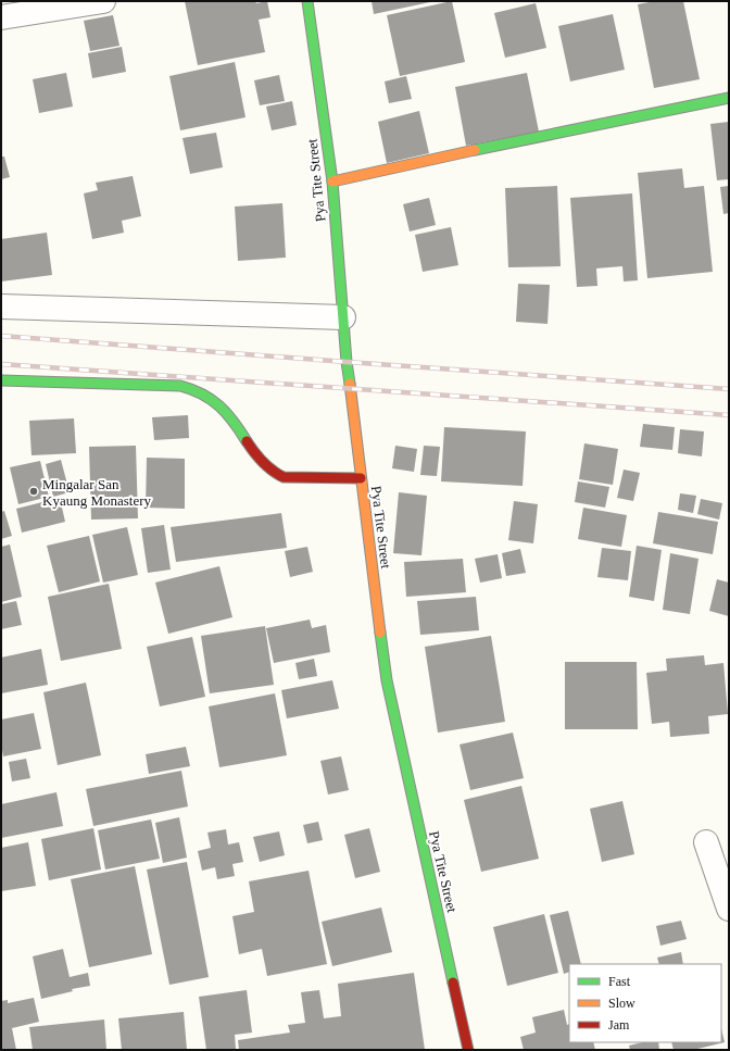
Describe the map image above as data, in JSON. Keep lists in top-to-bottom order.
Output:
{
  "streets": {
    "street": ["Pya Tite Street"]
  },
  "places": ["Mingalar San Kyaung Monastery"],
  "legend": ["Fast", "Slow", "Jam"]
}
